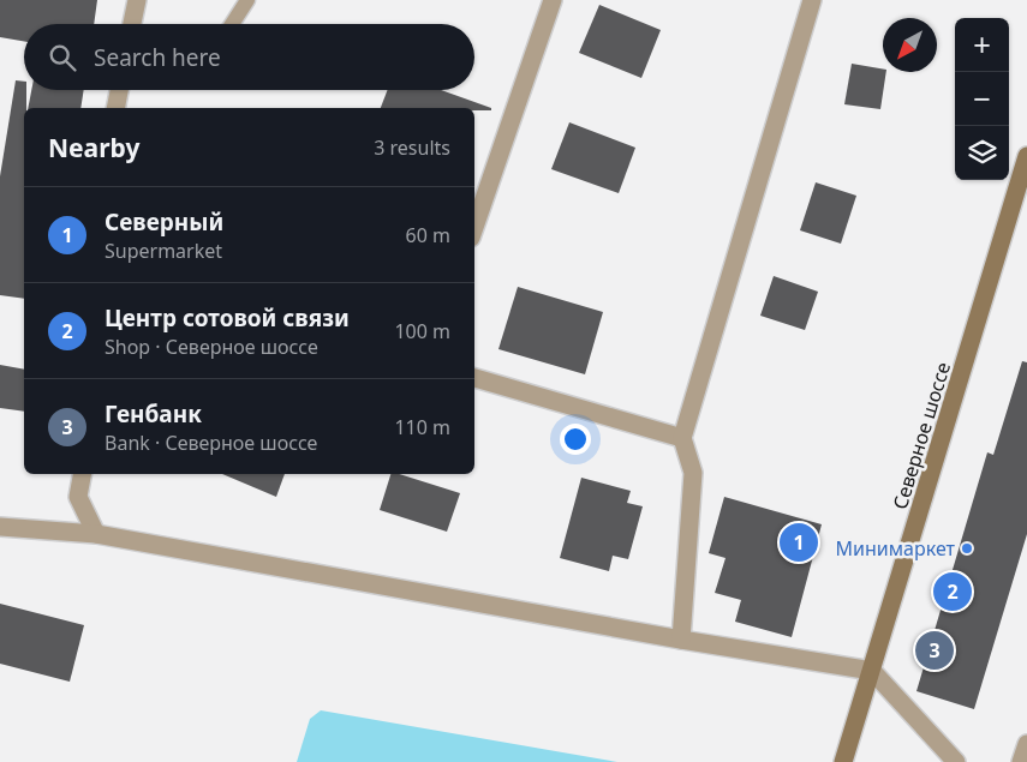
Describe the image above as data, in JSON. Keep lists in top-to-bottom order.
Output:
{
  "streets": {
    "main road": ["Северное шоссе"]
  },
  "places": ["Минимаркет"],
  "north": "bottom left",
  "page": {
    "map_buttons": ["+", "−"],
    "search": "Search here",
    "heading": ["Nearby", "3 results"],
    "list": [
      {
        "mark": "1",
        "name": "Северный",
        "note": "Supermarket",
        "value": "60 m"
      },
      {
        "mark": "2",
        "name": "Центр сотовой связи",
        "note": "Shop · Северное шоссе",
        "value": "100 m"
      },
      {
        "mark": "3",
        "name": "Генбанк",
        "note": "Bank · Северное шоссе",
        "value": "110 m"
      }
    ],
    "pins": ["1", "2", "3"]
  }
}
